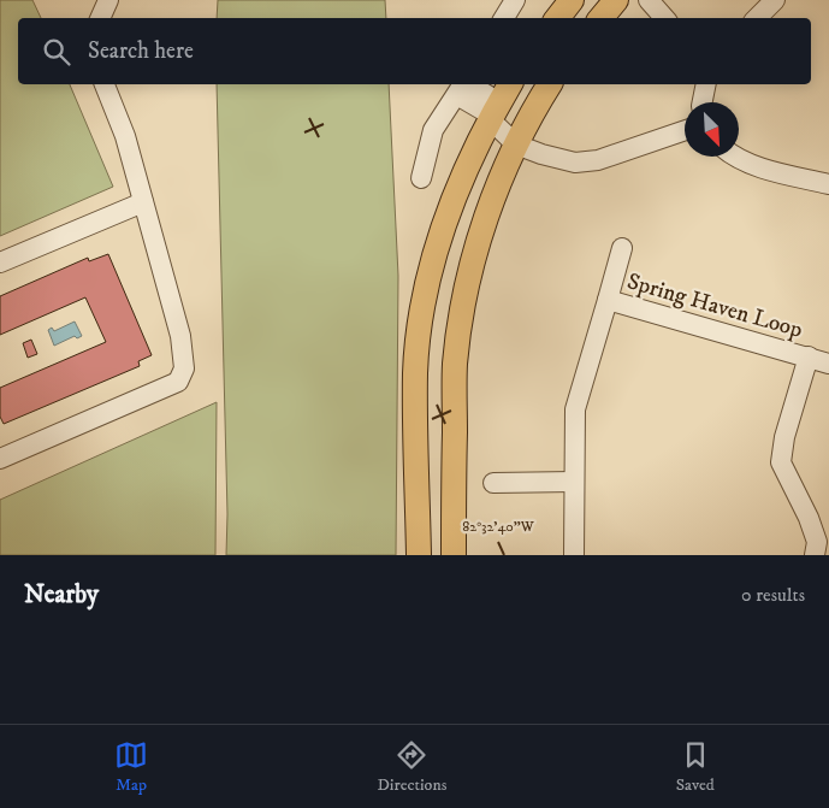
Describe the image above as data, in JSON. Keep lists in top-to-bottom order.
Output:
{
  "streets": {
    "street": ["Spring Haven Loop"]
  },
  "north": "bottom right",
  "page": {
    "search": "Search here",
    "heading": ["Nearby", "0 results"],
    "nav": ["Map", "Directions", "Saved"]
  },
  "coordinates": ["82°32'40\"W"]
}
